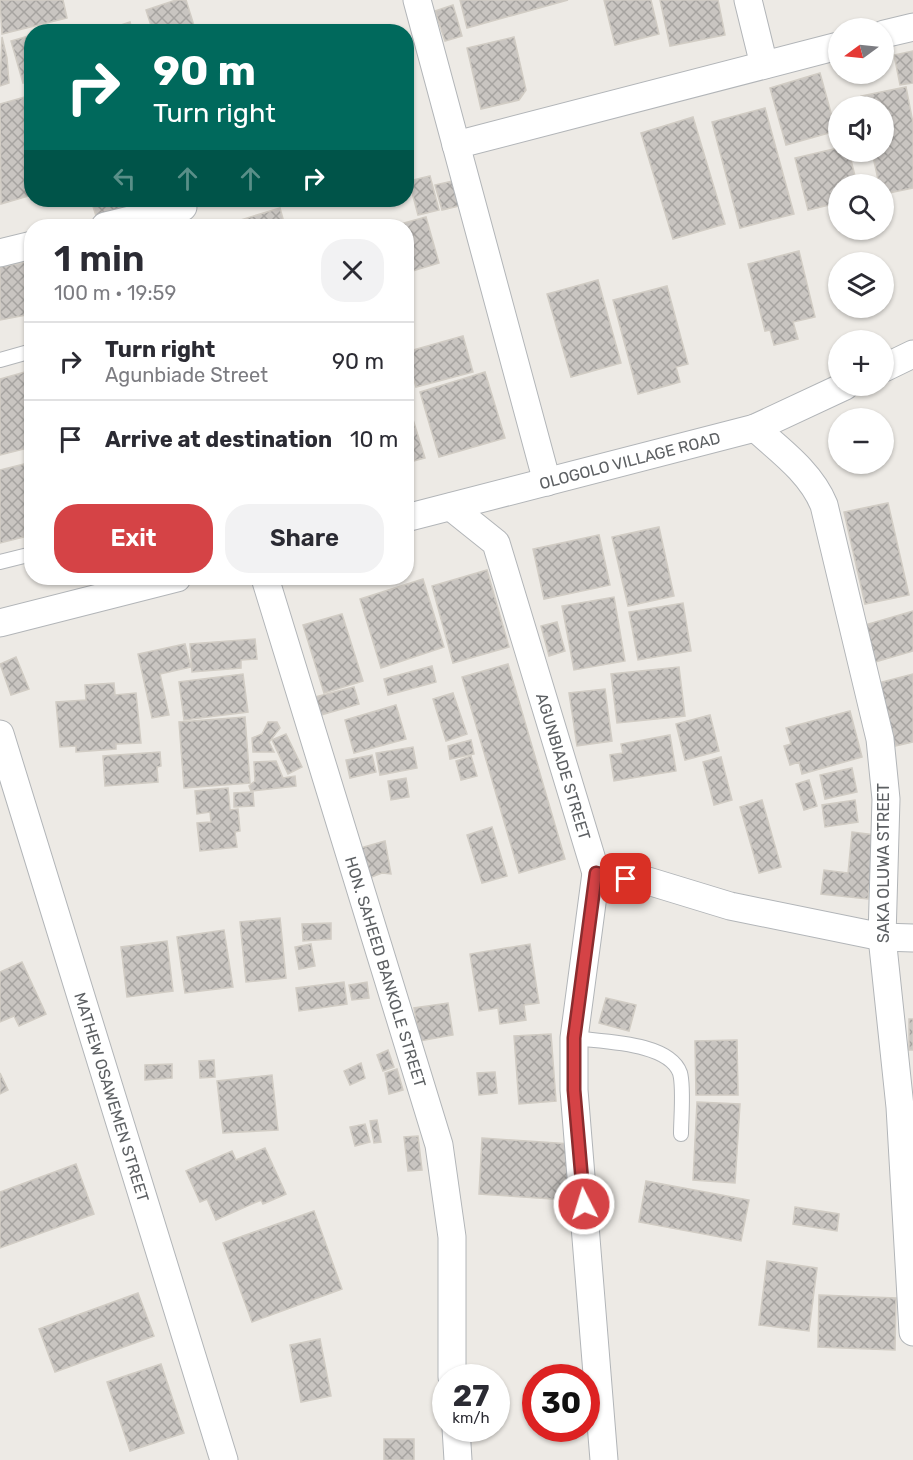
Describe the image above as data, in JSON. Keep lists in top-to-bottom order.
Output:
{
  "streets": {
    "street": [
      "OLOGOLO VILLAGE ROAD",
      "AGUNBIADE STREET",
      "SAKA OLUWA STREET",
      "HON. SAHEED BANKOLE STREET",
      "MATHEW OSAWEMEN STREET"
    ]
  },
  "crossings": [
    ["OLOGOLO VILLAGE ROAD", "AGUNBIADE STREET"],
    ["OLOGOLO VILLAGE ROAD", "SAKA OLUWA STREET"]
  ],
  "north": "left",
  "page": {
    "map_buttons": ["+", "−"],
    "turn": ["90 m", "Turn right"],
    "heading": ["1 min", "100 m · 19:59"],
    "list": [
      {
        "name": "Turn right",
        "note": "Agunbiade Street",
        "value": "90 m"
      },
      {
        "name": "Arrive at destination",
        "value": "10 m"
      }
    ],
    "buttons": ["Exit", "Share"],
    "speed": "27 km/h",
    "limit": "30"
  }
}
